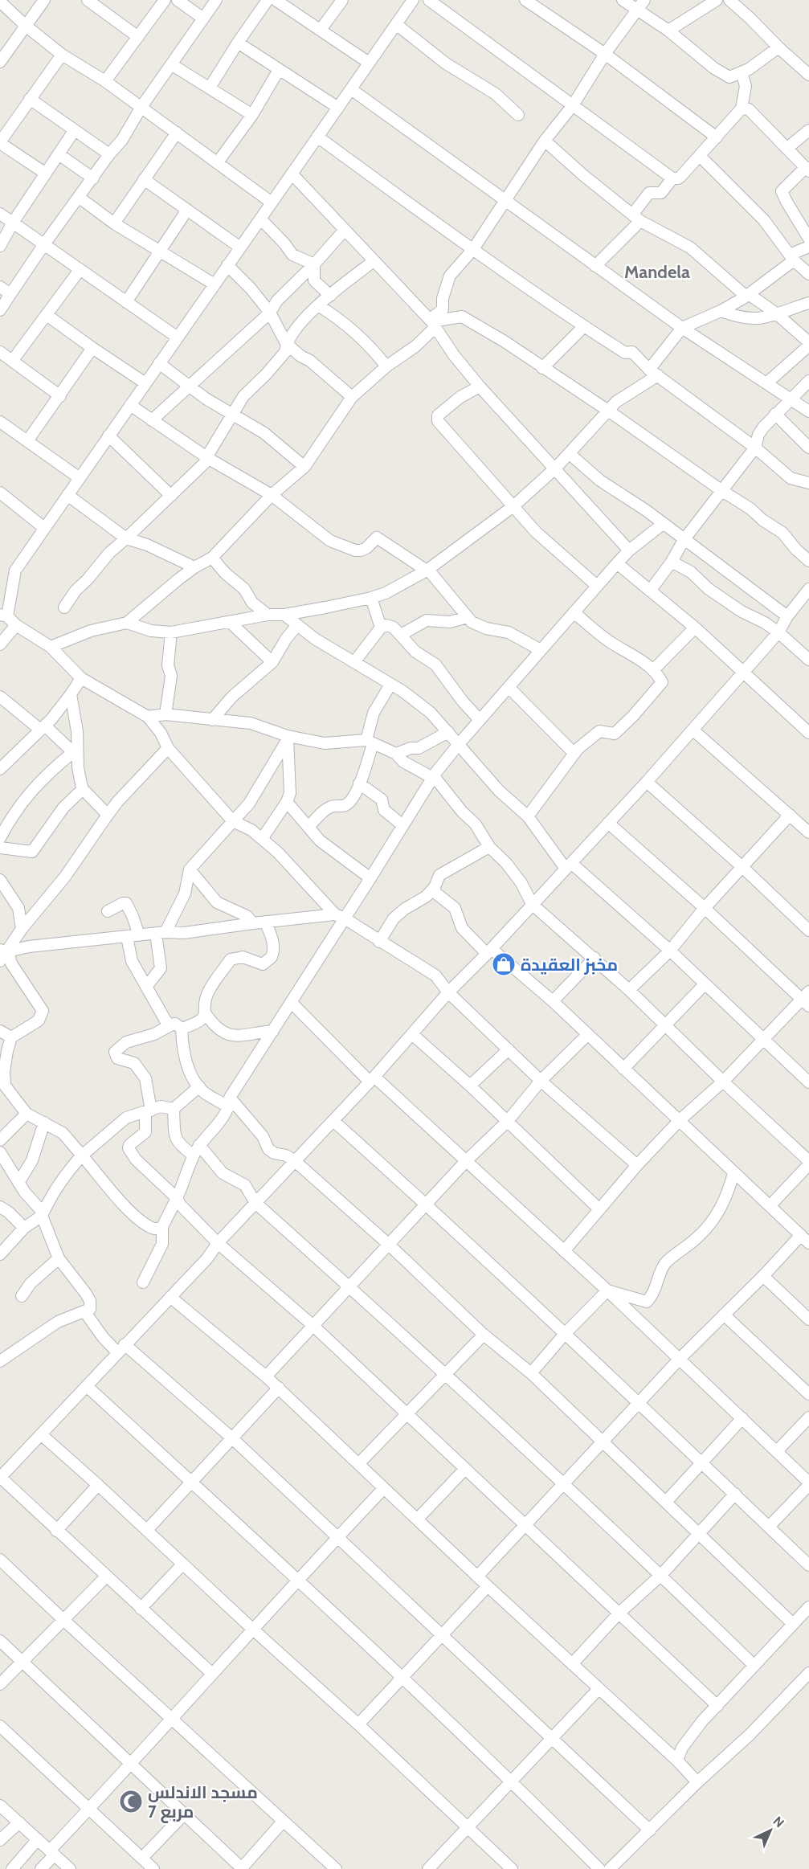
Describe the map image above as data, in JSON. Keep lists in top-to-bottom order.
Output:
{
  "districts": ["Mandela"],
  "places": {
    "shop": ["مخبز العقيدة"],
    "mosque": ["مسجد الاندلس مربع 7"]
  },
  "north": "top right"
}
